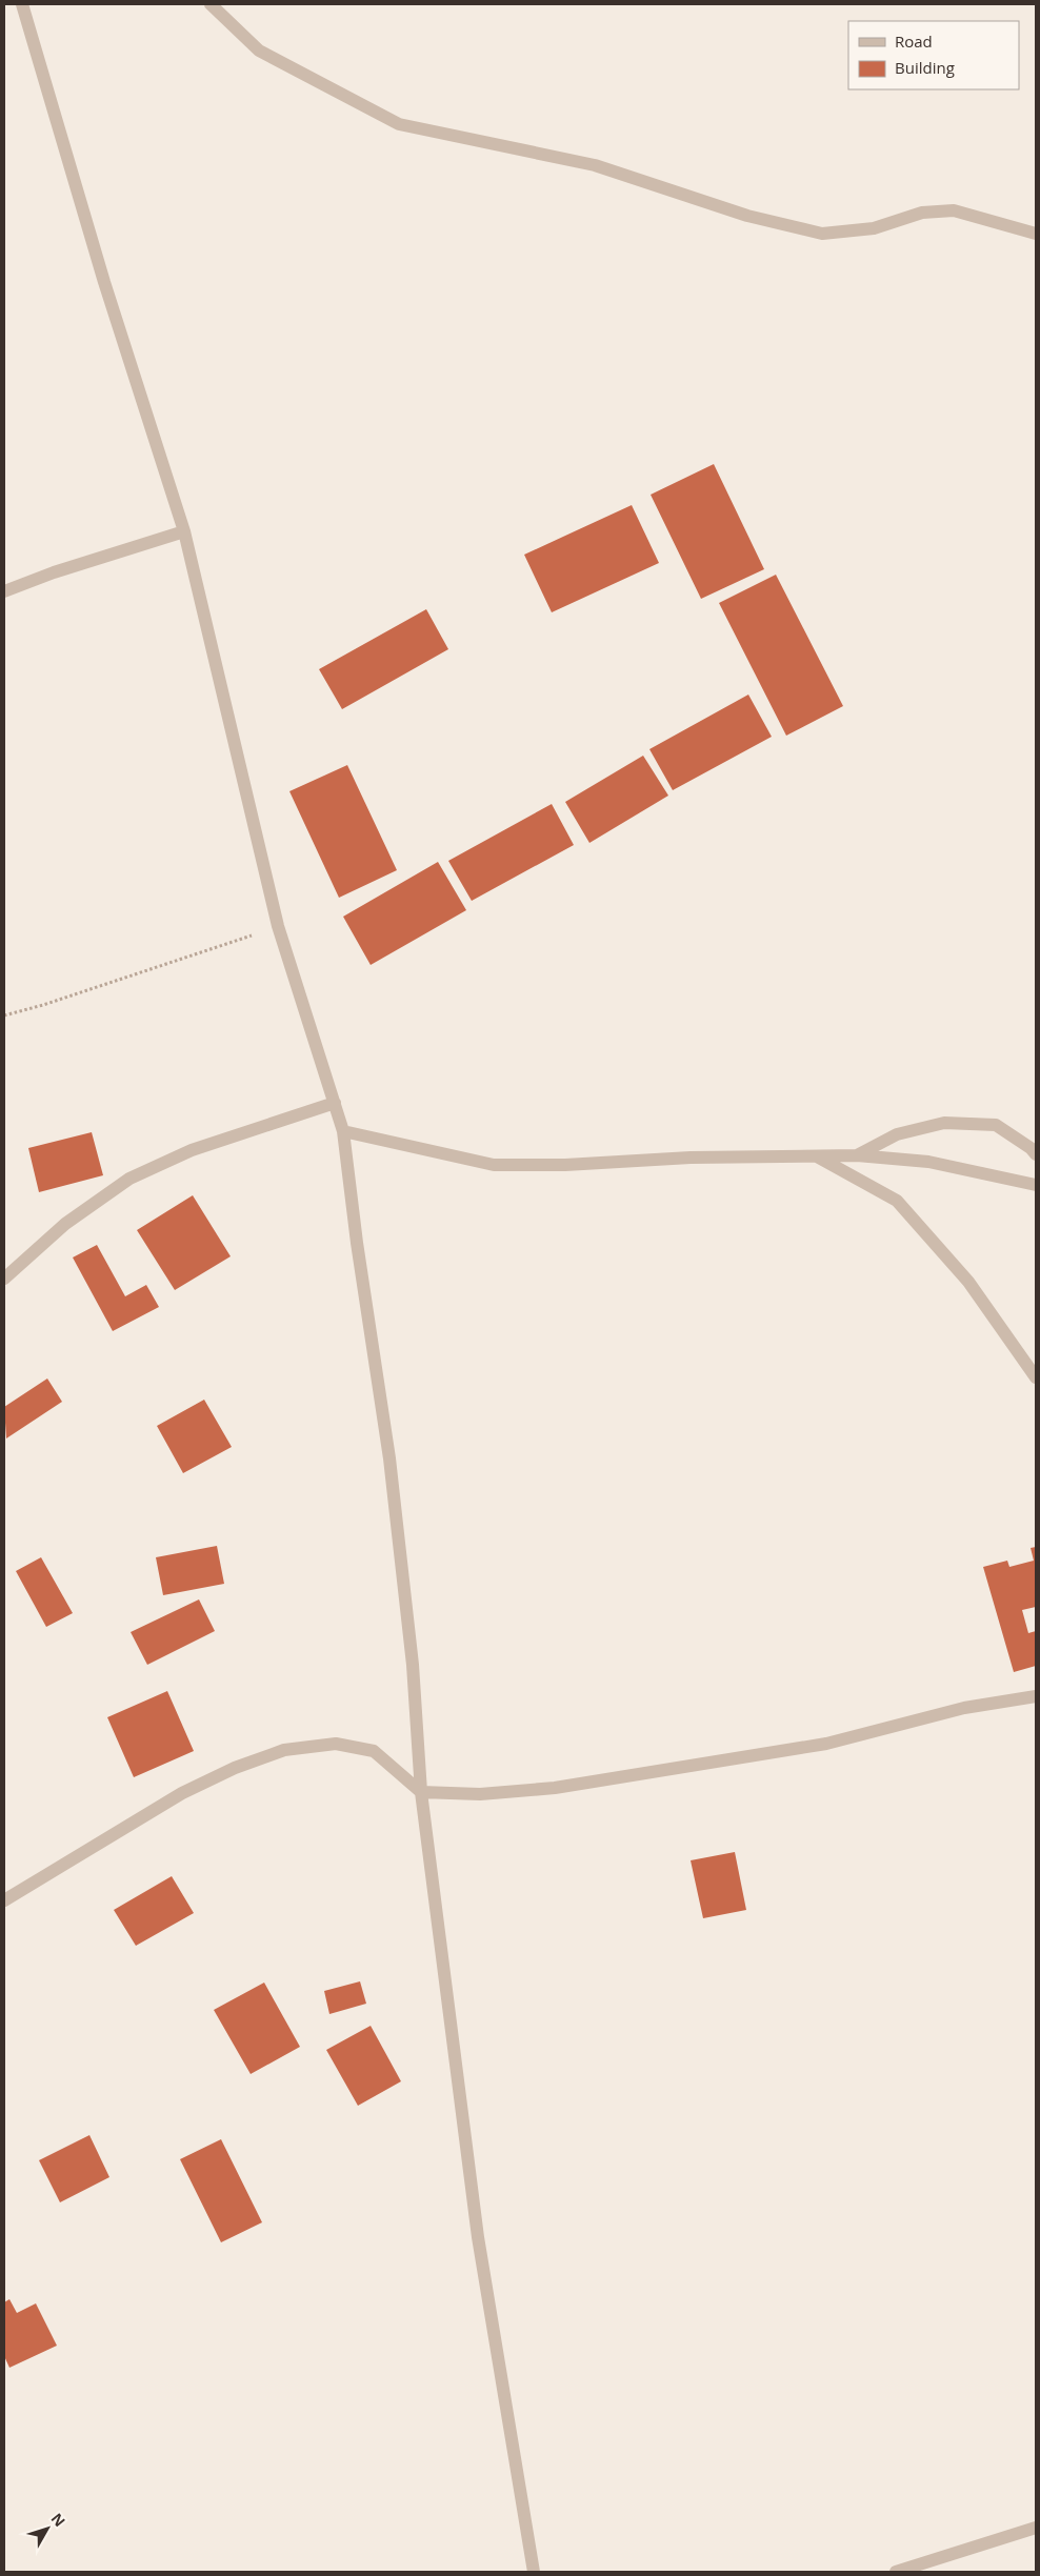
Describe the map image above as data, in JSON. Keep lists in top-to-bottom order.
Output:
{
  "legend": ["Road", "Building"],
  "north": "top right"
}
